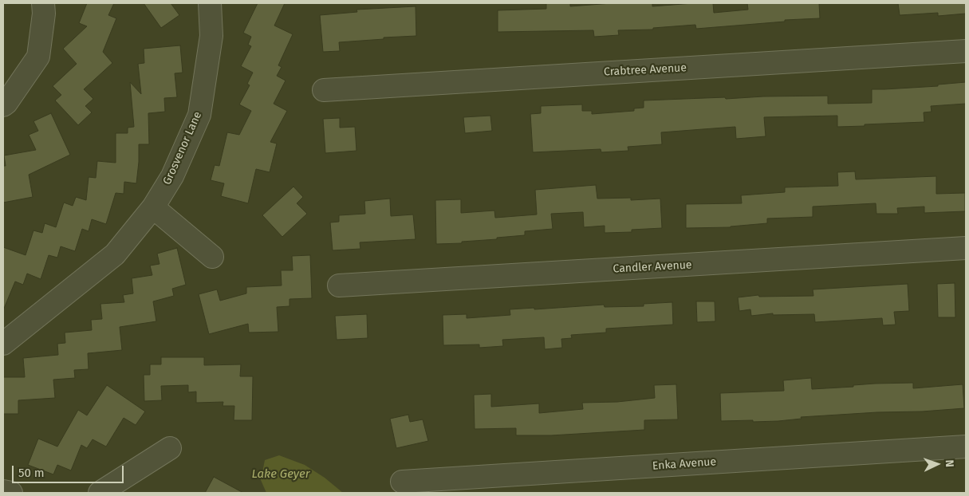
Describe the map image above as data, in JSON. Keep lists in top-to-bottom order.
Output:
{
  "streets": {
    "street": [
      "Crabtree Avenue",
      "Grosvenor Lane",
      "Candler Avenue",
      "Enka Avenue"
    ]
  },
  "water": ["Lake Geyer"],
  "scale_bar": "50 m",
  "north": "right"
}
